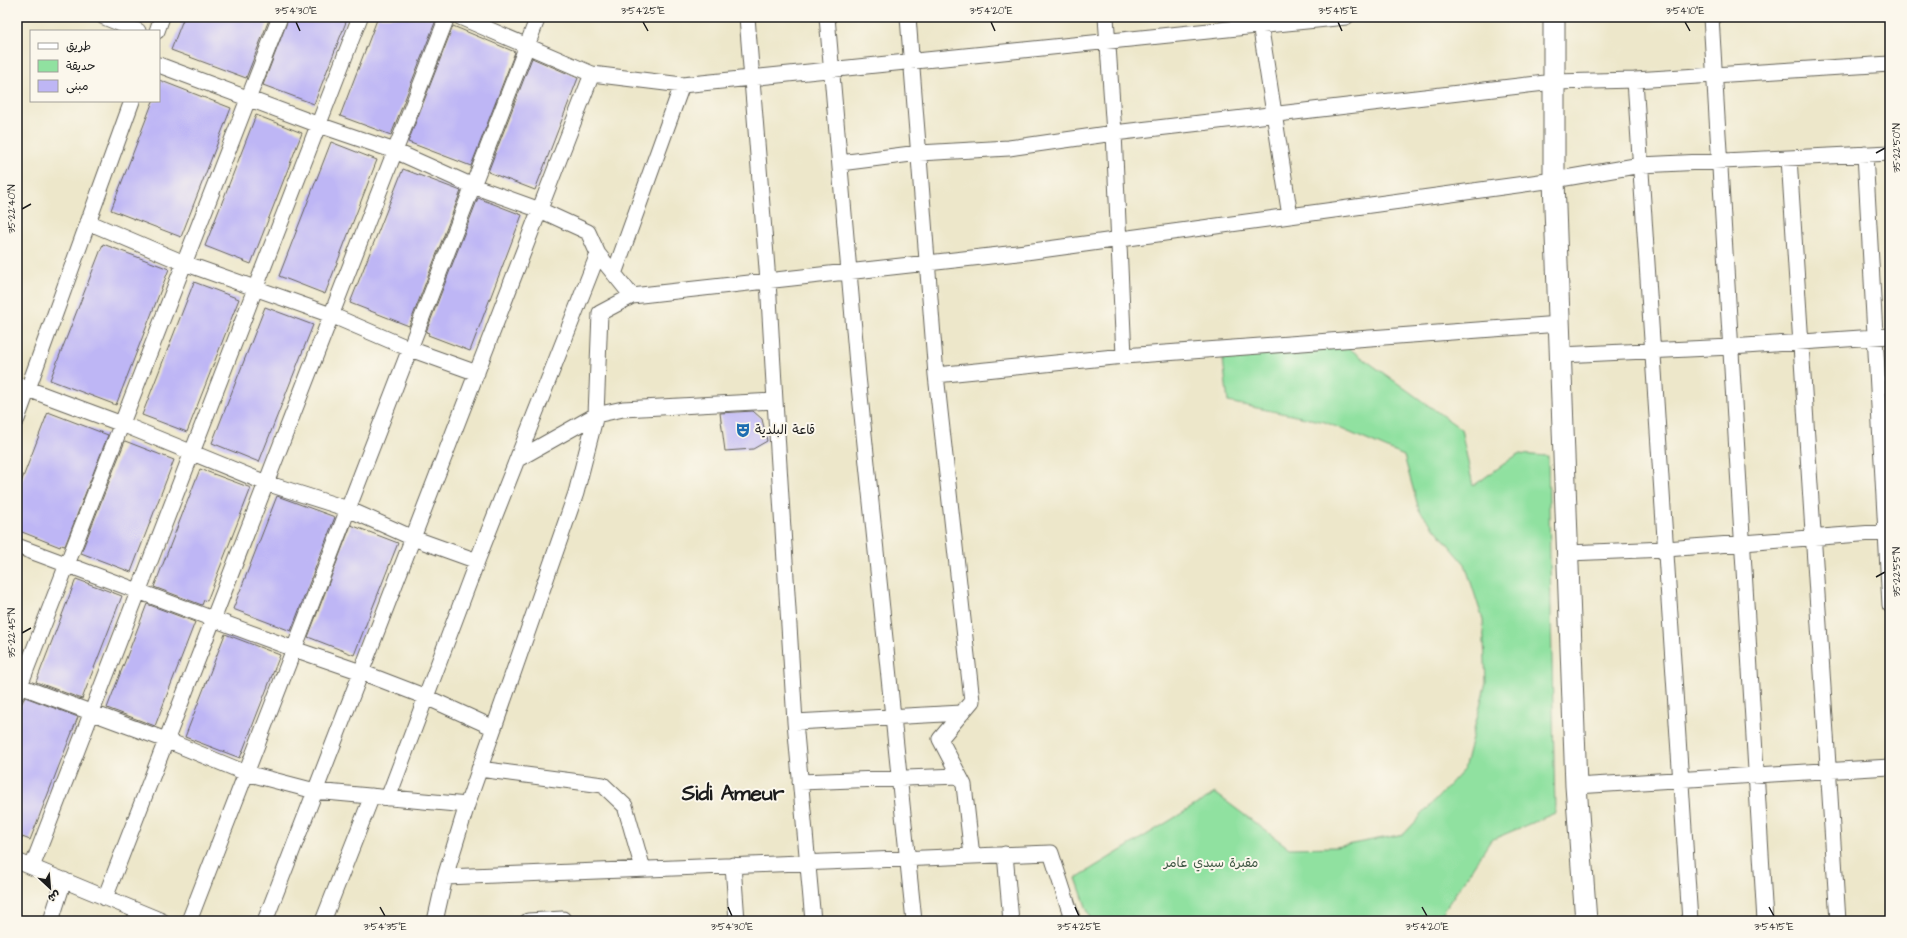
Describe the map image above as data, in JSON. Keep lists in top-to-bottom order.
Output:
{
  "districts": ["Sidi Ameur"],
  "parks": ["مقبرة سيدي عامر"],
  "places": {
    "theatre": ["قاعة البلدية"]
  },
  "legend": ["طريق", "حديقة", "مبنى"],
  "north": "bottom right",
  "coordinates": [
    "3°54'30\"E",
    "3°54'25\"E",
    "3°54'20\"E",
    "3°54'15\"E",
    "3°54'10\"E",
    "35°22'50\"N",
    "35°22'40\"N",
    "35°22'55\"N",
    "35°22'45\"N",
    "3°54'35\"E"
  ]
}
